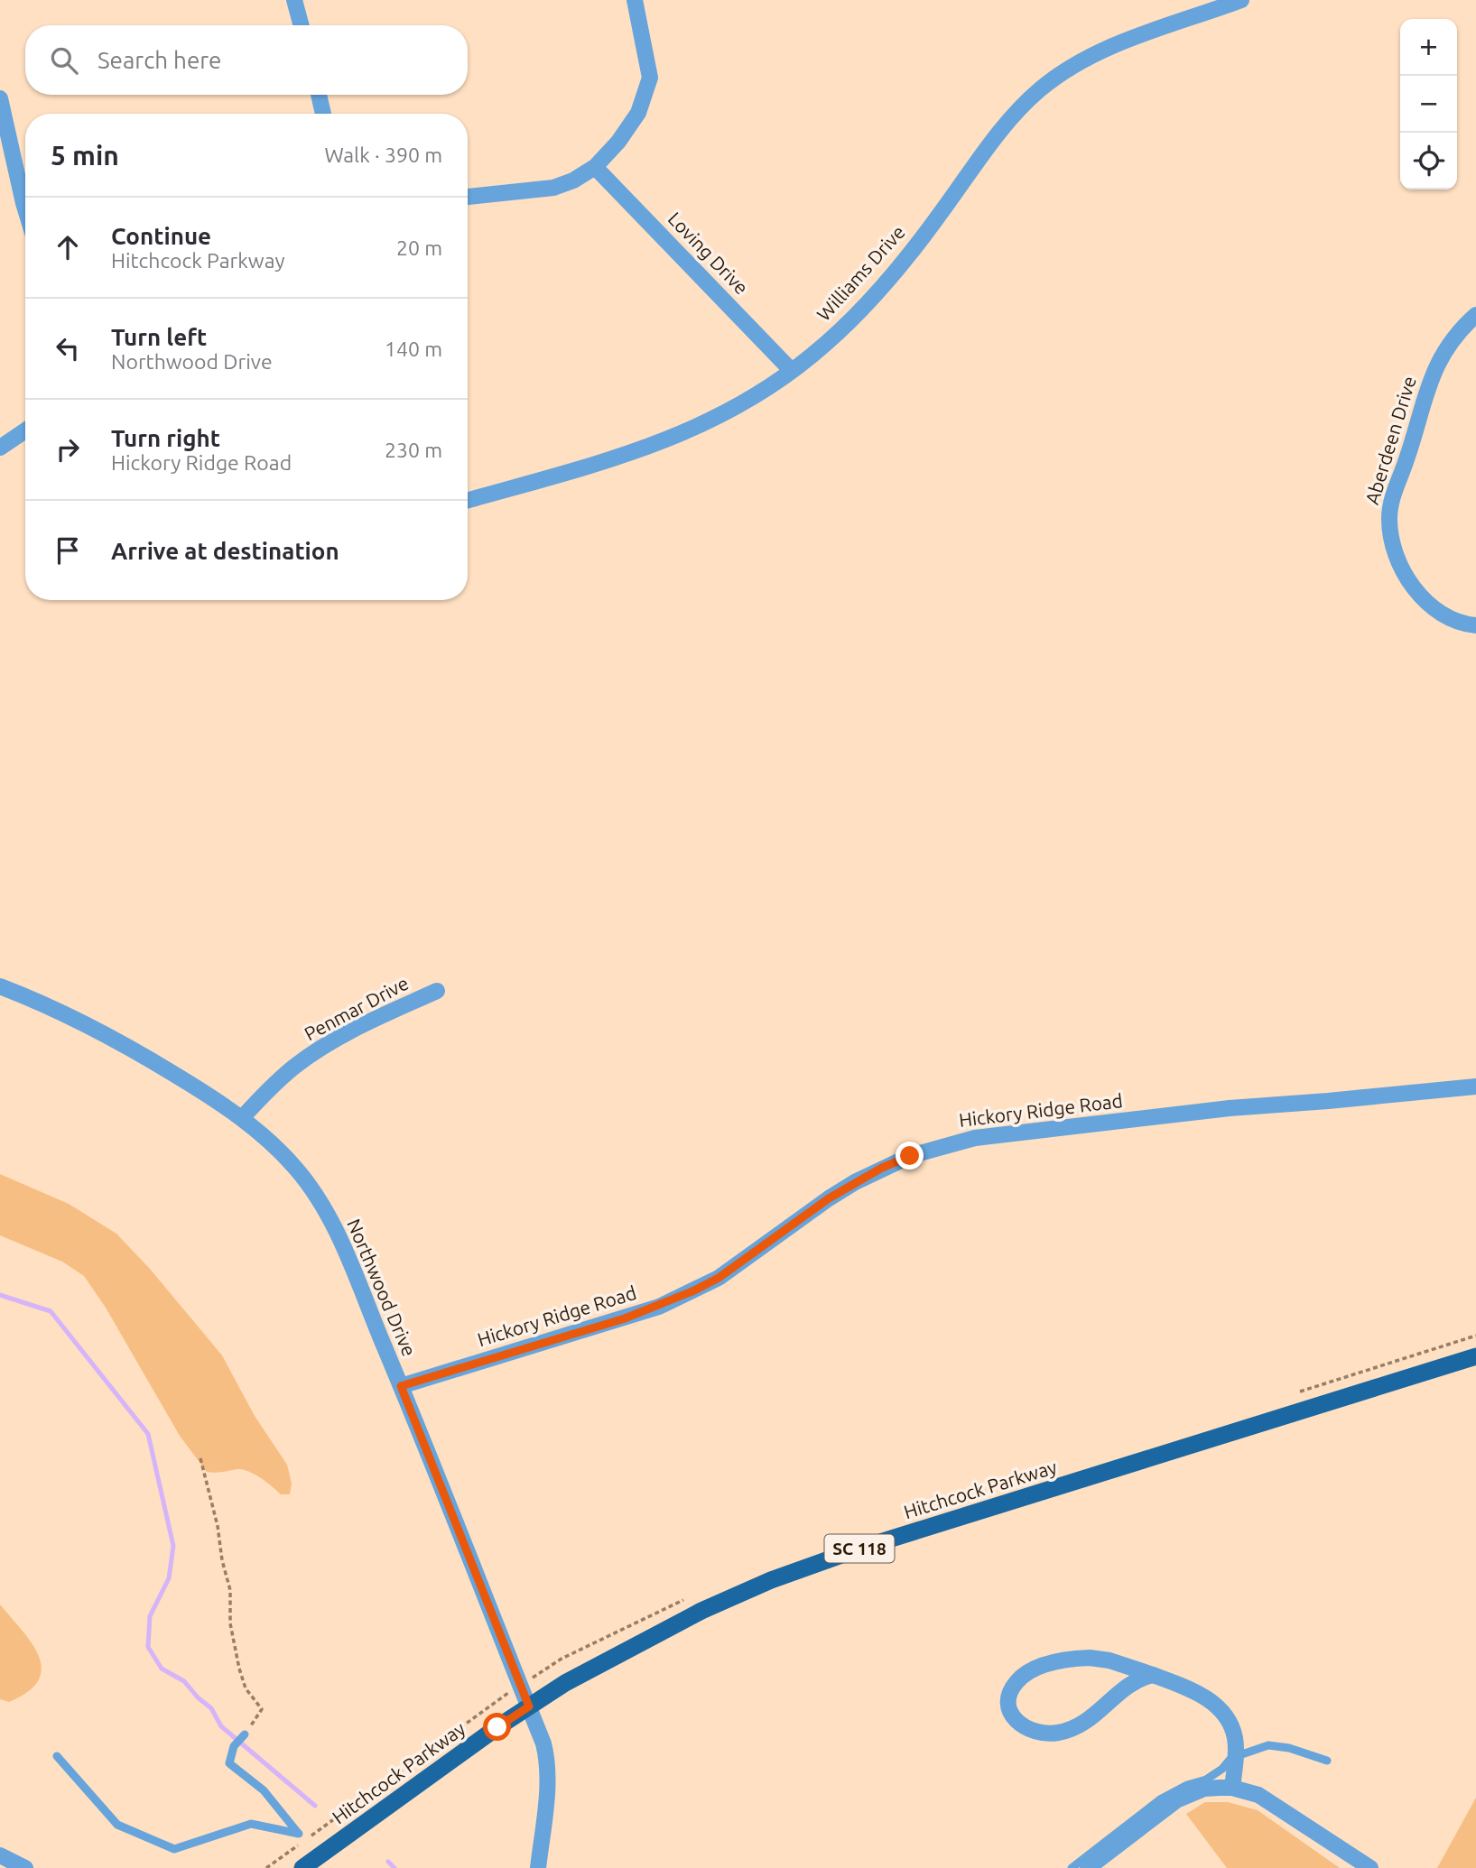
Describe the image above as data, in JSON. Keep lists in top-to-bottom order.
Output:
{
  "streets": {
    "main road": ["Hitchcock Parkway", "SC 118"],
    "street": [
      "Loving Drive",
      "Williams Drive",
      "Aberdeen Drive",
      "Penmar Drive",
      "Hickory Ridge Road",
      "Northwood Drive"
    ]
  },
  "crossings": [
    ["Loving Drive", "Williams Drive"],
    ["Penmar Drive", "Northwood Drive"],
    ["Hickory Ridge Road", "Northwood Drive"],
    ["Northwood Drive", "Hitchcock Parkway"]
  ],
  "page": {
    "map_buttons": ["+", "−"],
    "search": "Search here",
    "heading": ["5 min", "Walk · 390 m"],
    "list": [
      ["Continue", "Hitchcock Parkway", "20 m"],
      ["Turn left", "Northwood Drive", "140 m"],
      ["Turn right", "Hickory Ridge Road", "230 m"],
      "Arrive at destination"
    ]
  }
}
